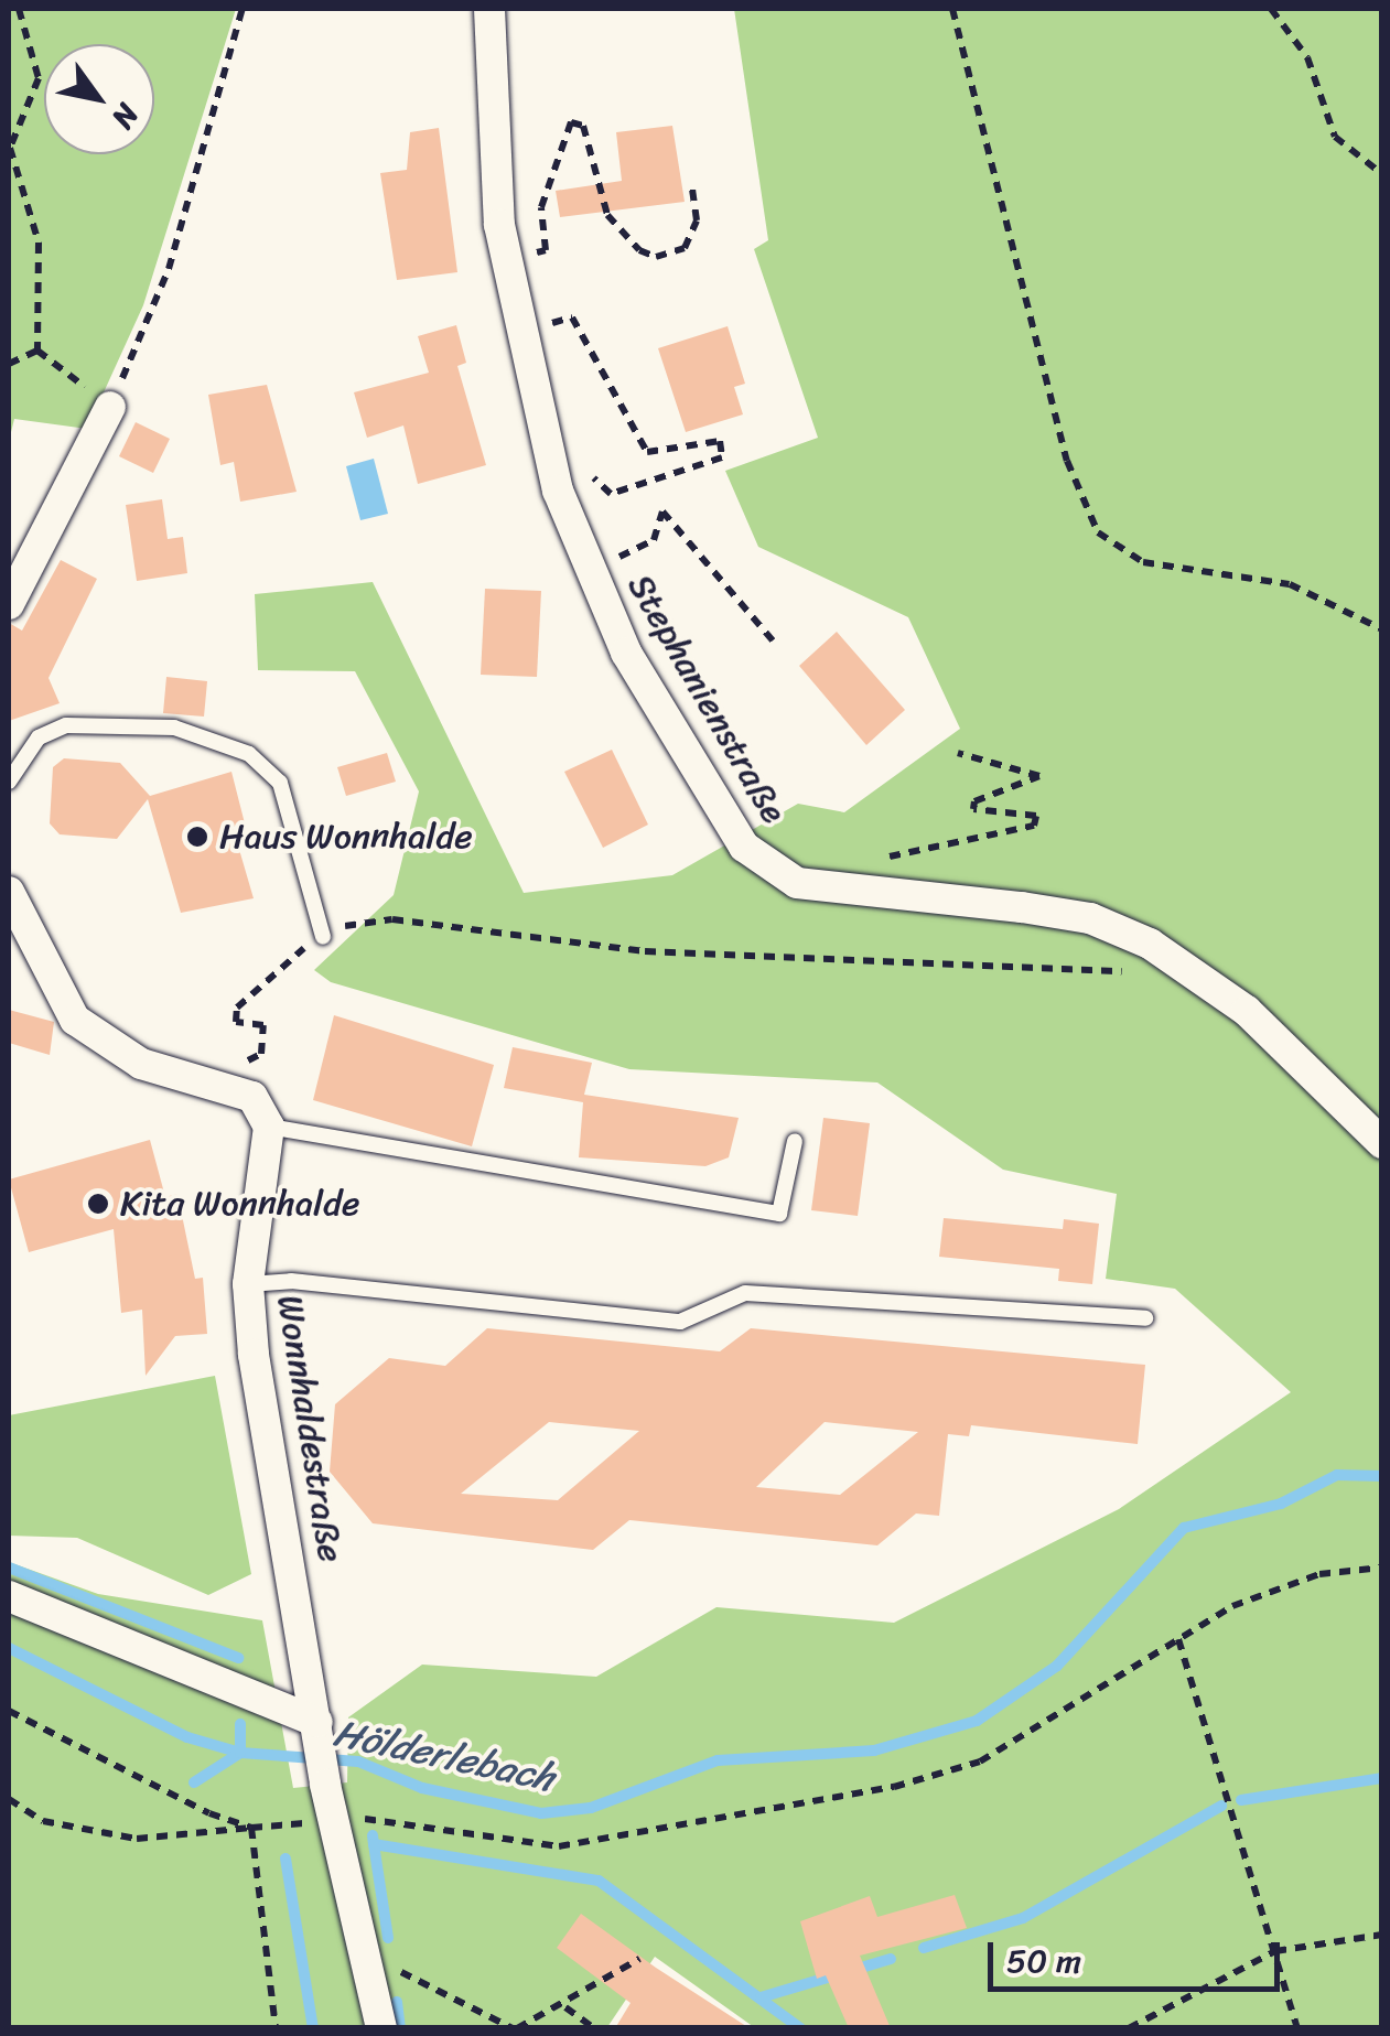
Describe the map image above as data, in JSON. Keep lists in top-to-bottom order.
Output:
{
  "streets": {
    "street": ["Stephanienstraße", "Wonnhaldestraße"]
  },
  "water": ["Hölderlebach"],
  "places": ["Haus Wonnhalde", "Kita Wonnhalde"],
  "scale_bar": "50 m",
  "north": "bottom right"
}
